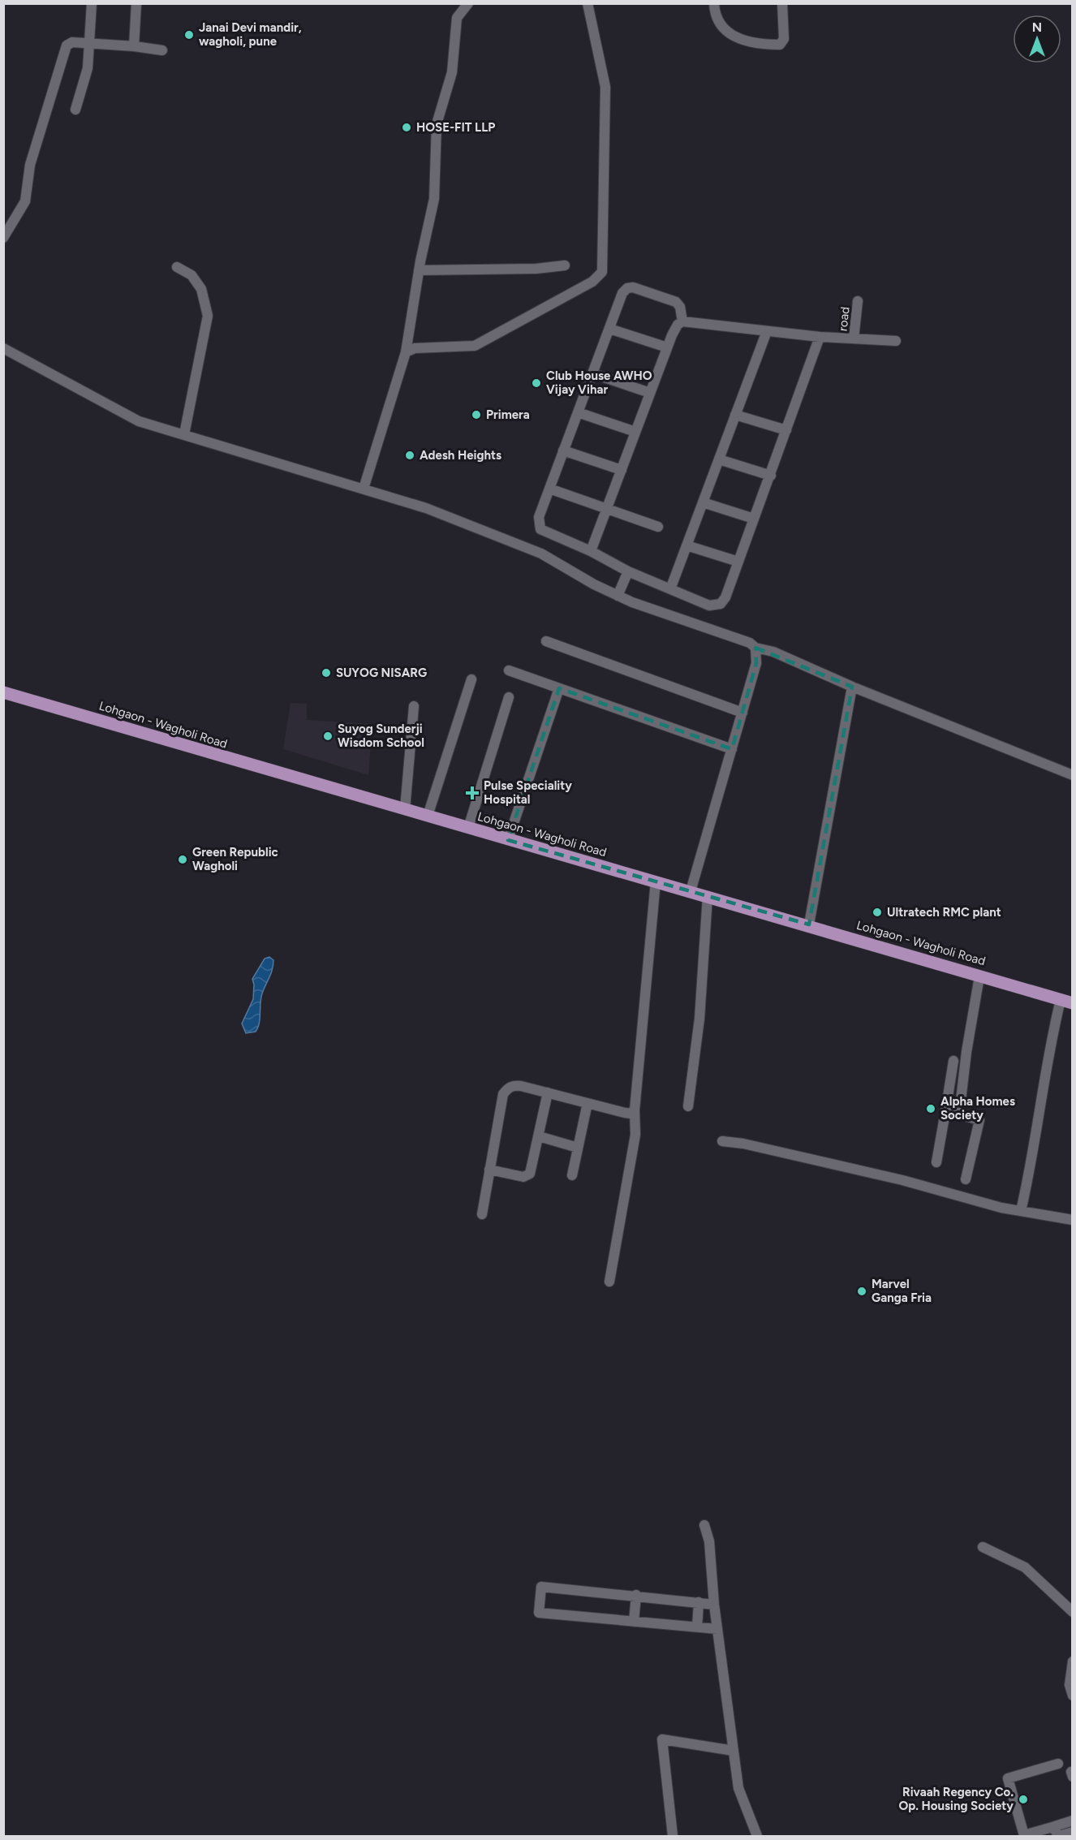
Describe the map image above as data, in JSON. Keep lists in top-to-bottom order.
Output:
{
  "streets": {
    "main road": ["Lohgaon - Wagholi Road"],
    "street": ["road"]
  },
  "places": {
    "other": [
      "Janai Devi mandir, wagholi, pune",
      "HOSE-FIT LLP",
      "Club House AWHO Vijay Vihar",
      "Primera",
      "Adesh Heights",
      "SUYOG NISARG",
      "Suyog Sunderji Wisdom School",
      "Green Republic Wagholi",
      "Ultratech RMC plant",
      "Alpha Homes Society",
      "Marvel Ganga Fria",
      "Rivaah Regency Co. Op. Housing Society"
    ],
    "health": ["Pulse Speciality Hospital"]
  },
  "north": "top"
}
